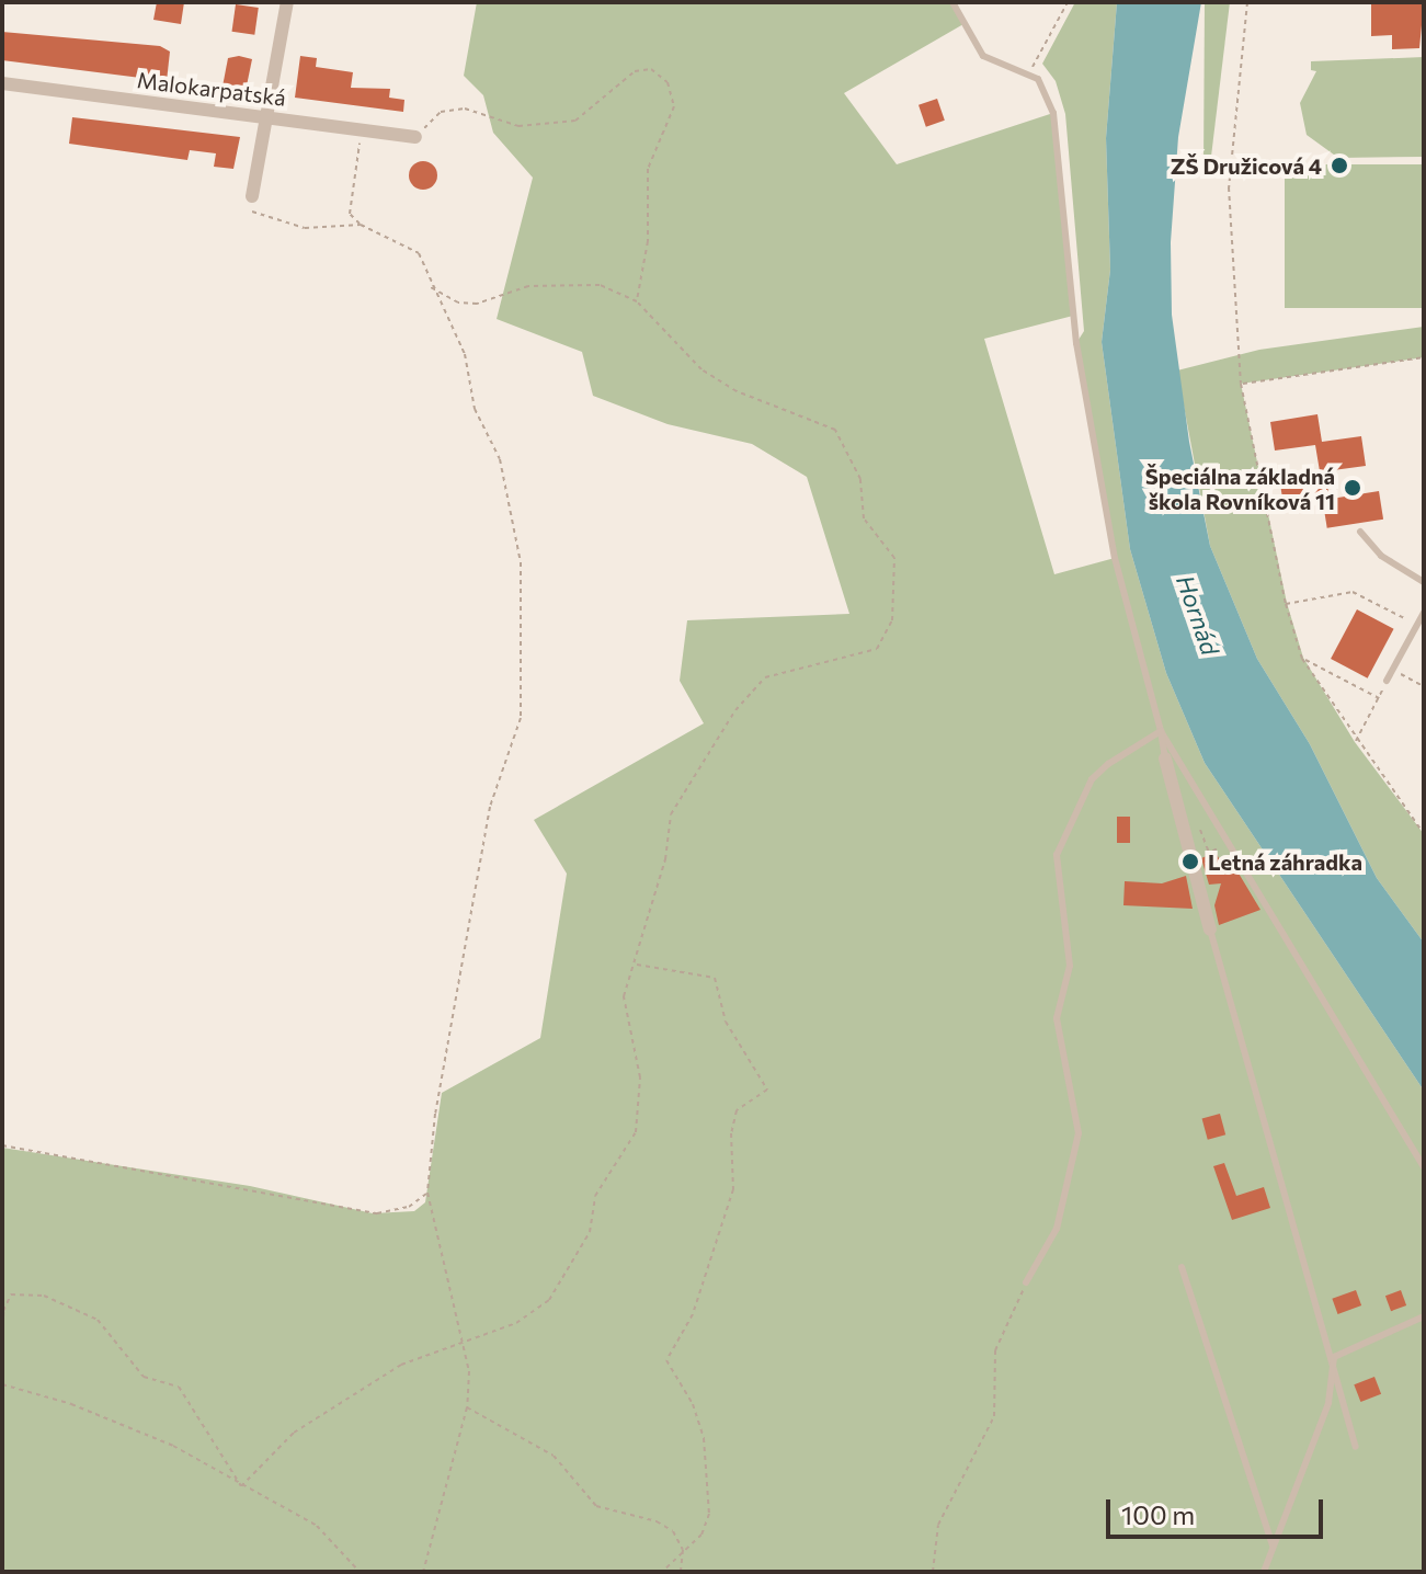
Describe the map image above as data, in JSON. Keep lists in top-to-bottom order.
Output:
{
  "streets": {
    "street": ["Malokarpatská"]
  },
  "water": ["Hornád"],
  "places": ["ZŠ Družicová 4", "Špeciálna základná škola Rovníková 11", "Letná záhradka"],
  "scale_bar": "100 m"
}
